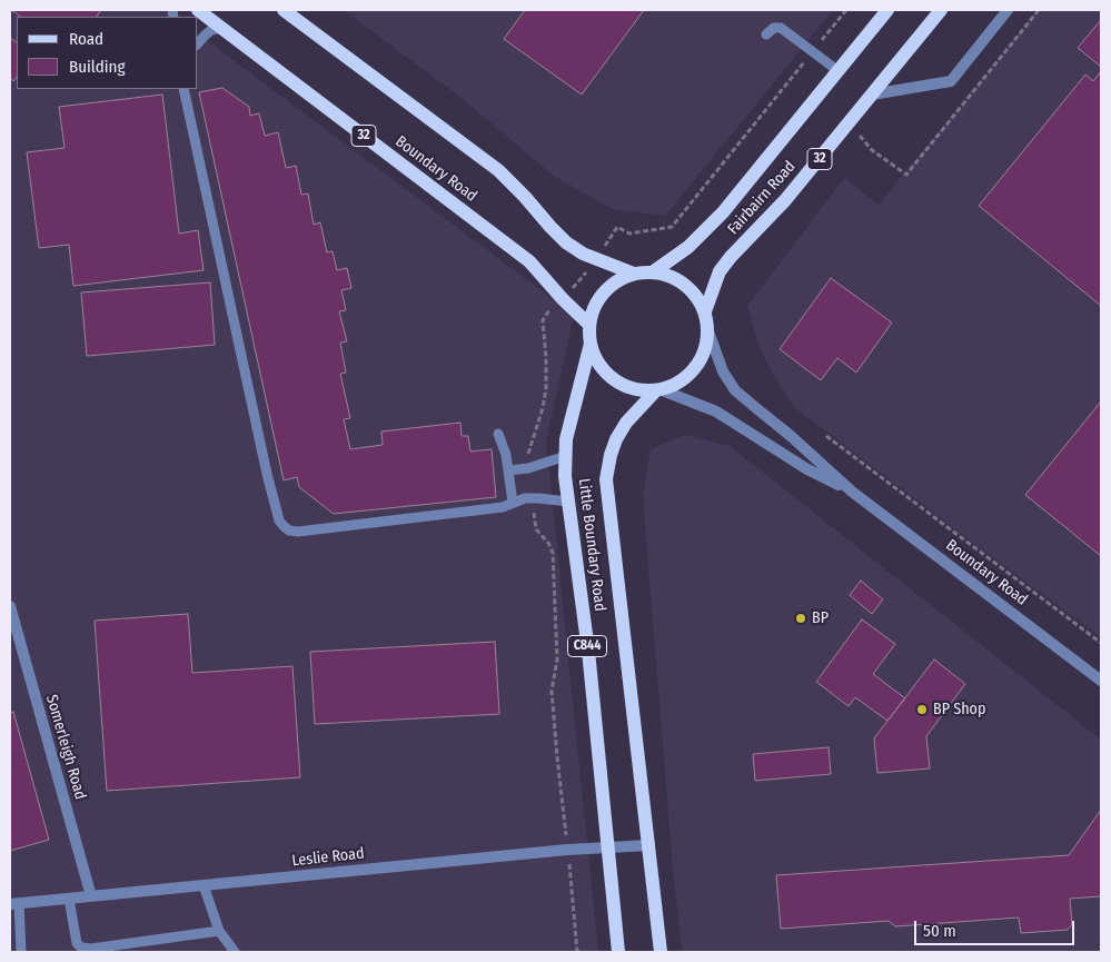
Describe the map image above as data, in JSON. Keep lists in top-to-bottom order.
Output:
{
  "streets": {
    "main road": [
      "32",
      "Boundary Road",
      "Fairbairn Road",
      "Little Boundary Road",
      "C844"
    ],
    "street": ["Somerleigh Road", "Leslie Road"]
  },
  "crossings": [
    ["32", "Boundary Road"],
    ["32", "Fairbairn Road"],
    ["32", "Little Boundary Road"],
    ["Boundary Road", "Fairbairn Road"],
    ["Boundary Road", "Little Boundary Road"],
    ["Fairbairn Road", "Little Boundary Road"],
    ["Little Boundary Road", "Leslie Road"],
    ["Somerleigh Road", "Leslie Road"]
  ],
  "places": ["BP", "BP Shop"],
  "legend": ["Road", "Building"],
  "scale_bar": "50 m"
}
